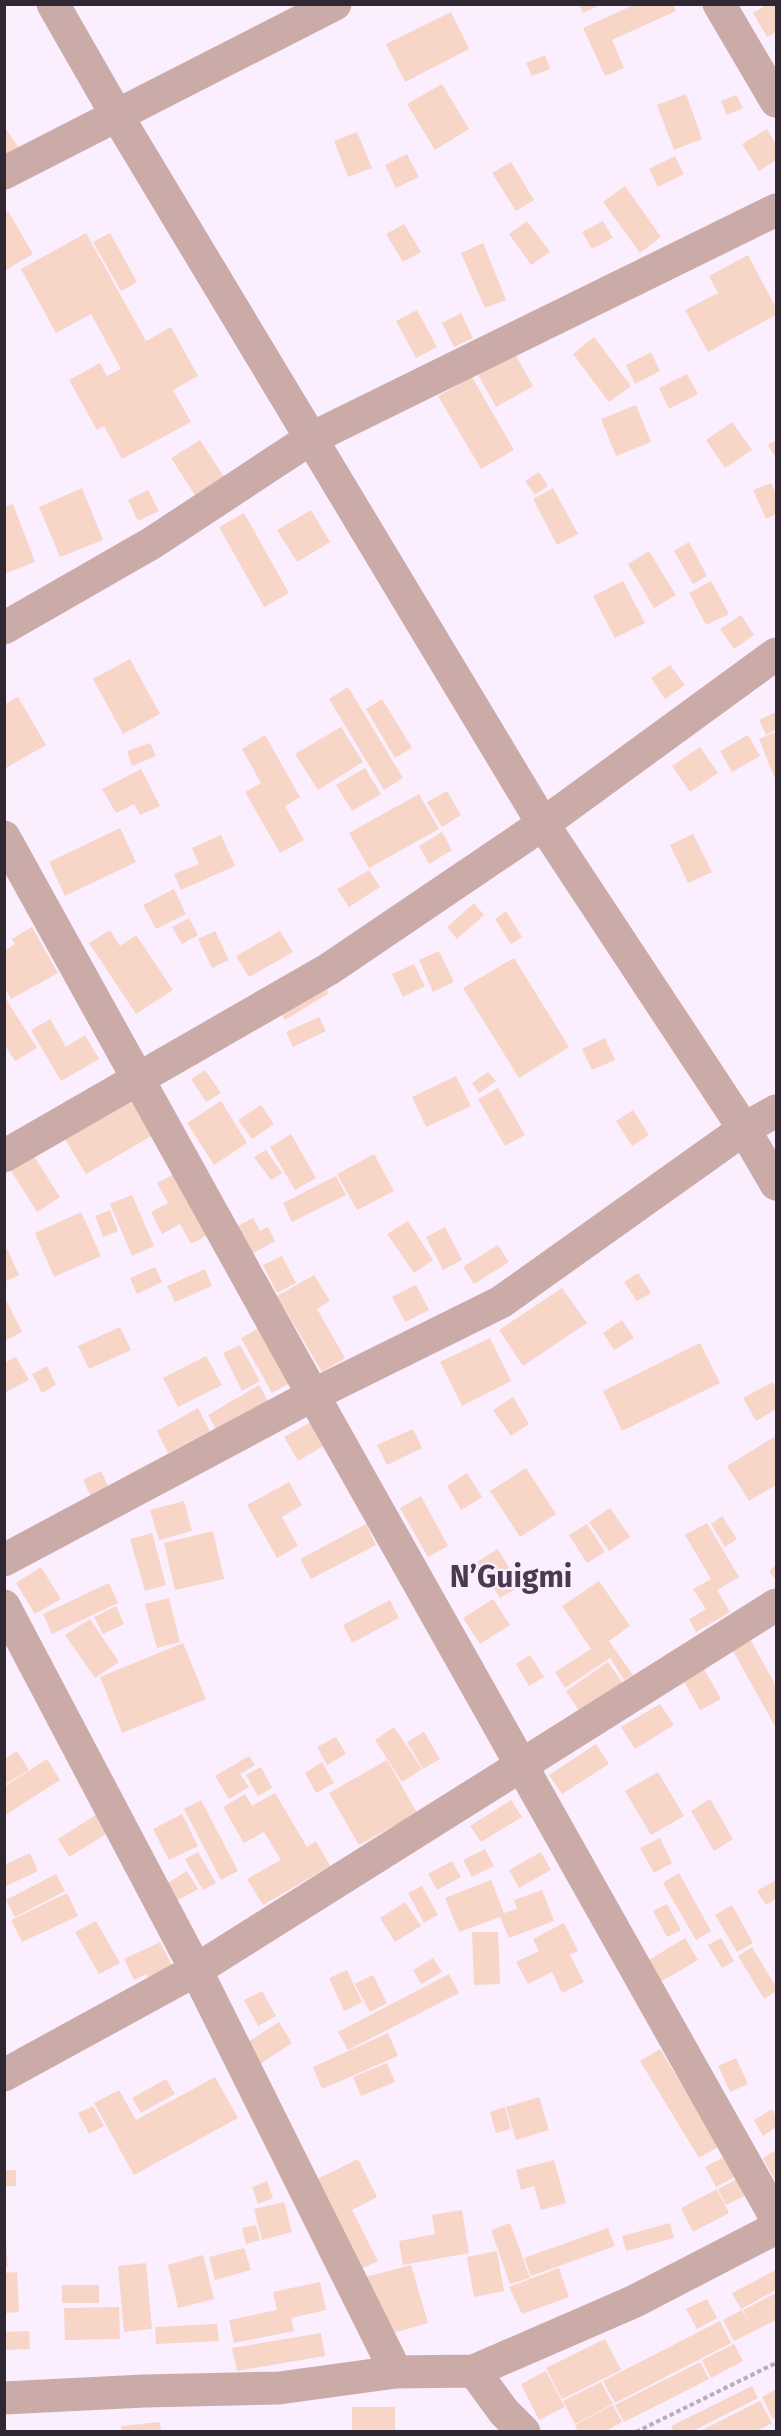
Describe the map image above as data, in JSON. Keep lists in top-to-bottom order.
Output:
{
  "districts": ["N’Guigmi"]
}
